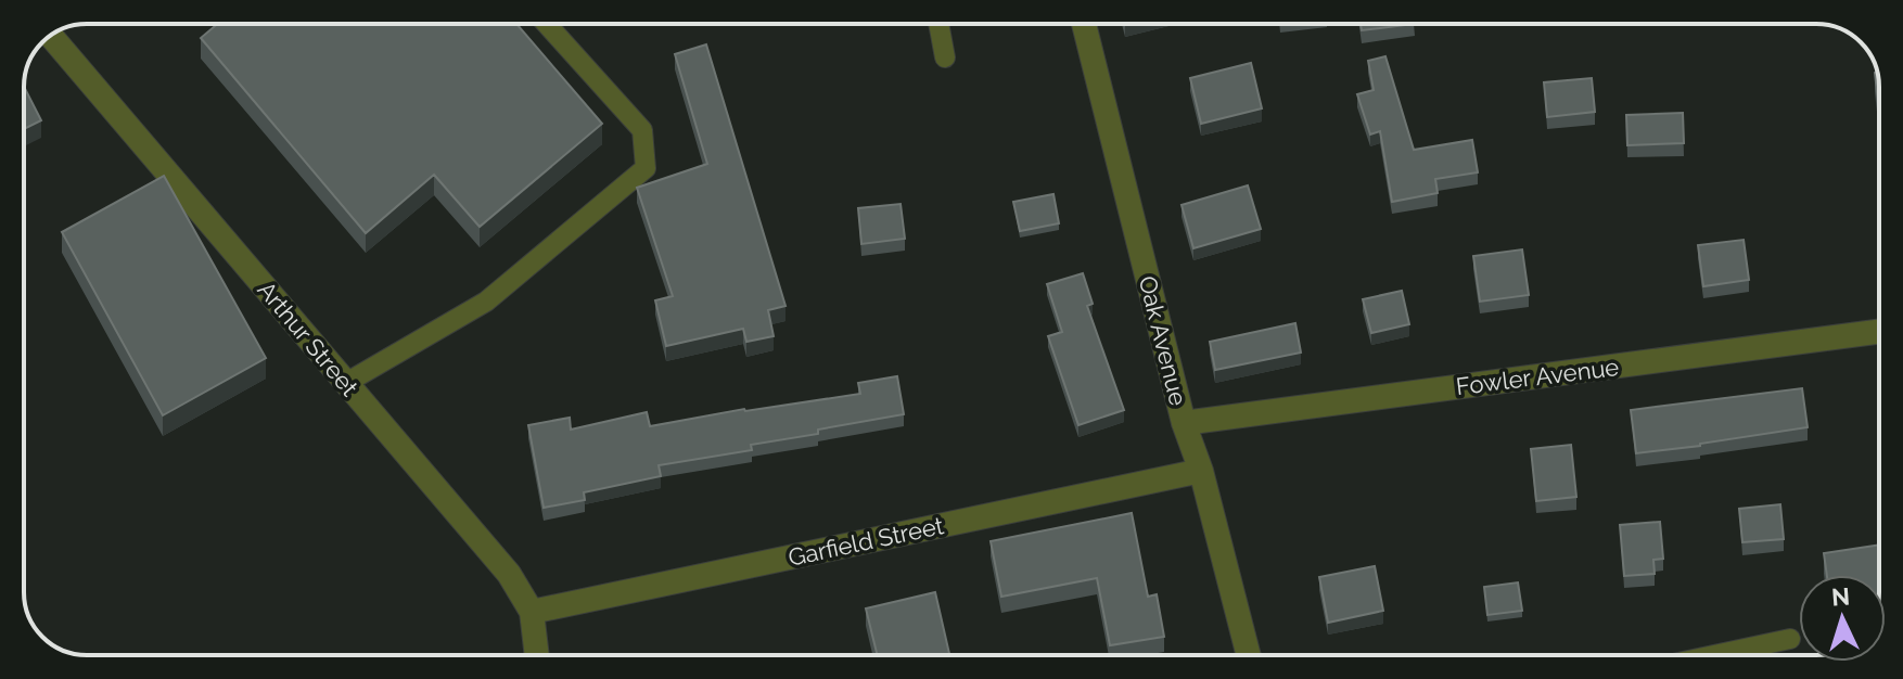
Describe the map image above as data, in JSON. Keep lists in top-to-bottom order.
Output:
{
  "streets": {
    "street": [
      "Arthur Street",
      "Oak Avenue",
      "Fowler Avenue",
      "Garfield Street"
    ]
  },
  "crossings": [
    ["Arthur Street", "Garfield Street"],
    ["Oak Avenue", "Fowler Avenue"],
    ["Oak Avenue", "Garfield Street"]
  ],
  "north": "top"
}
